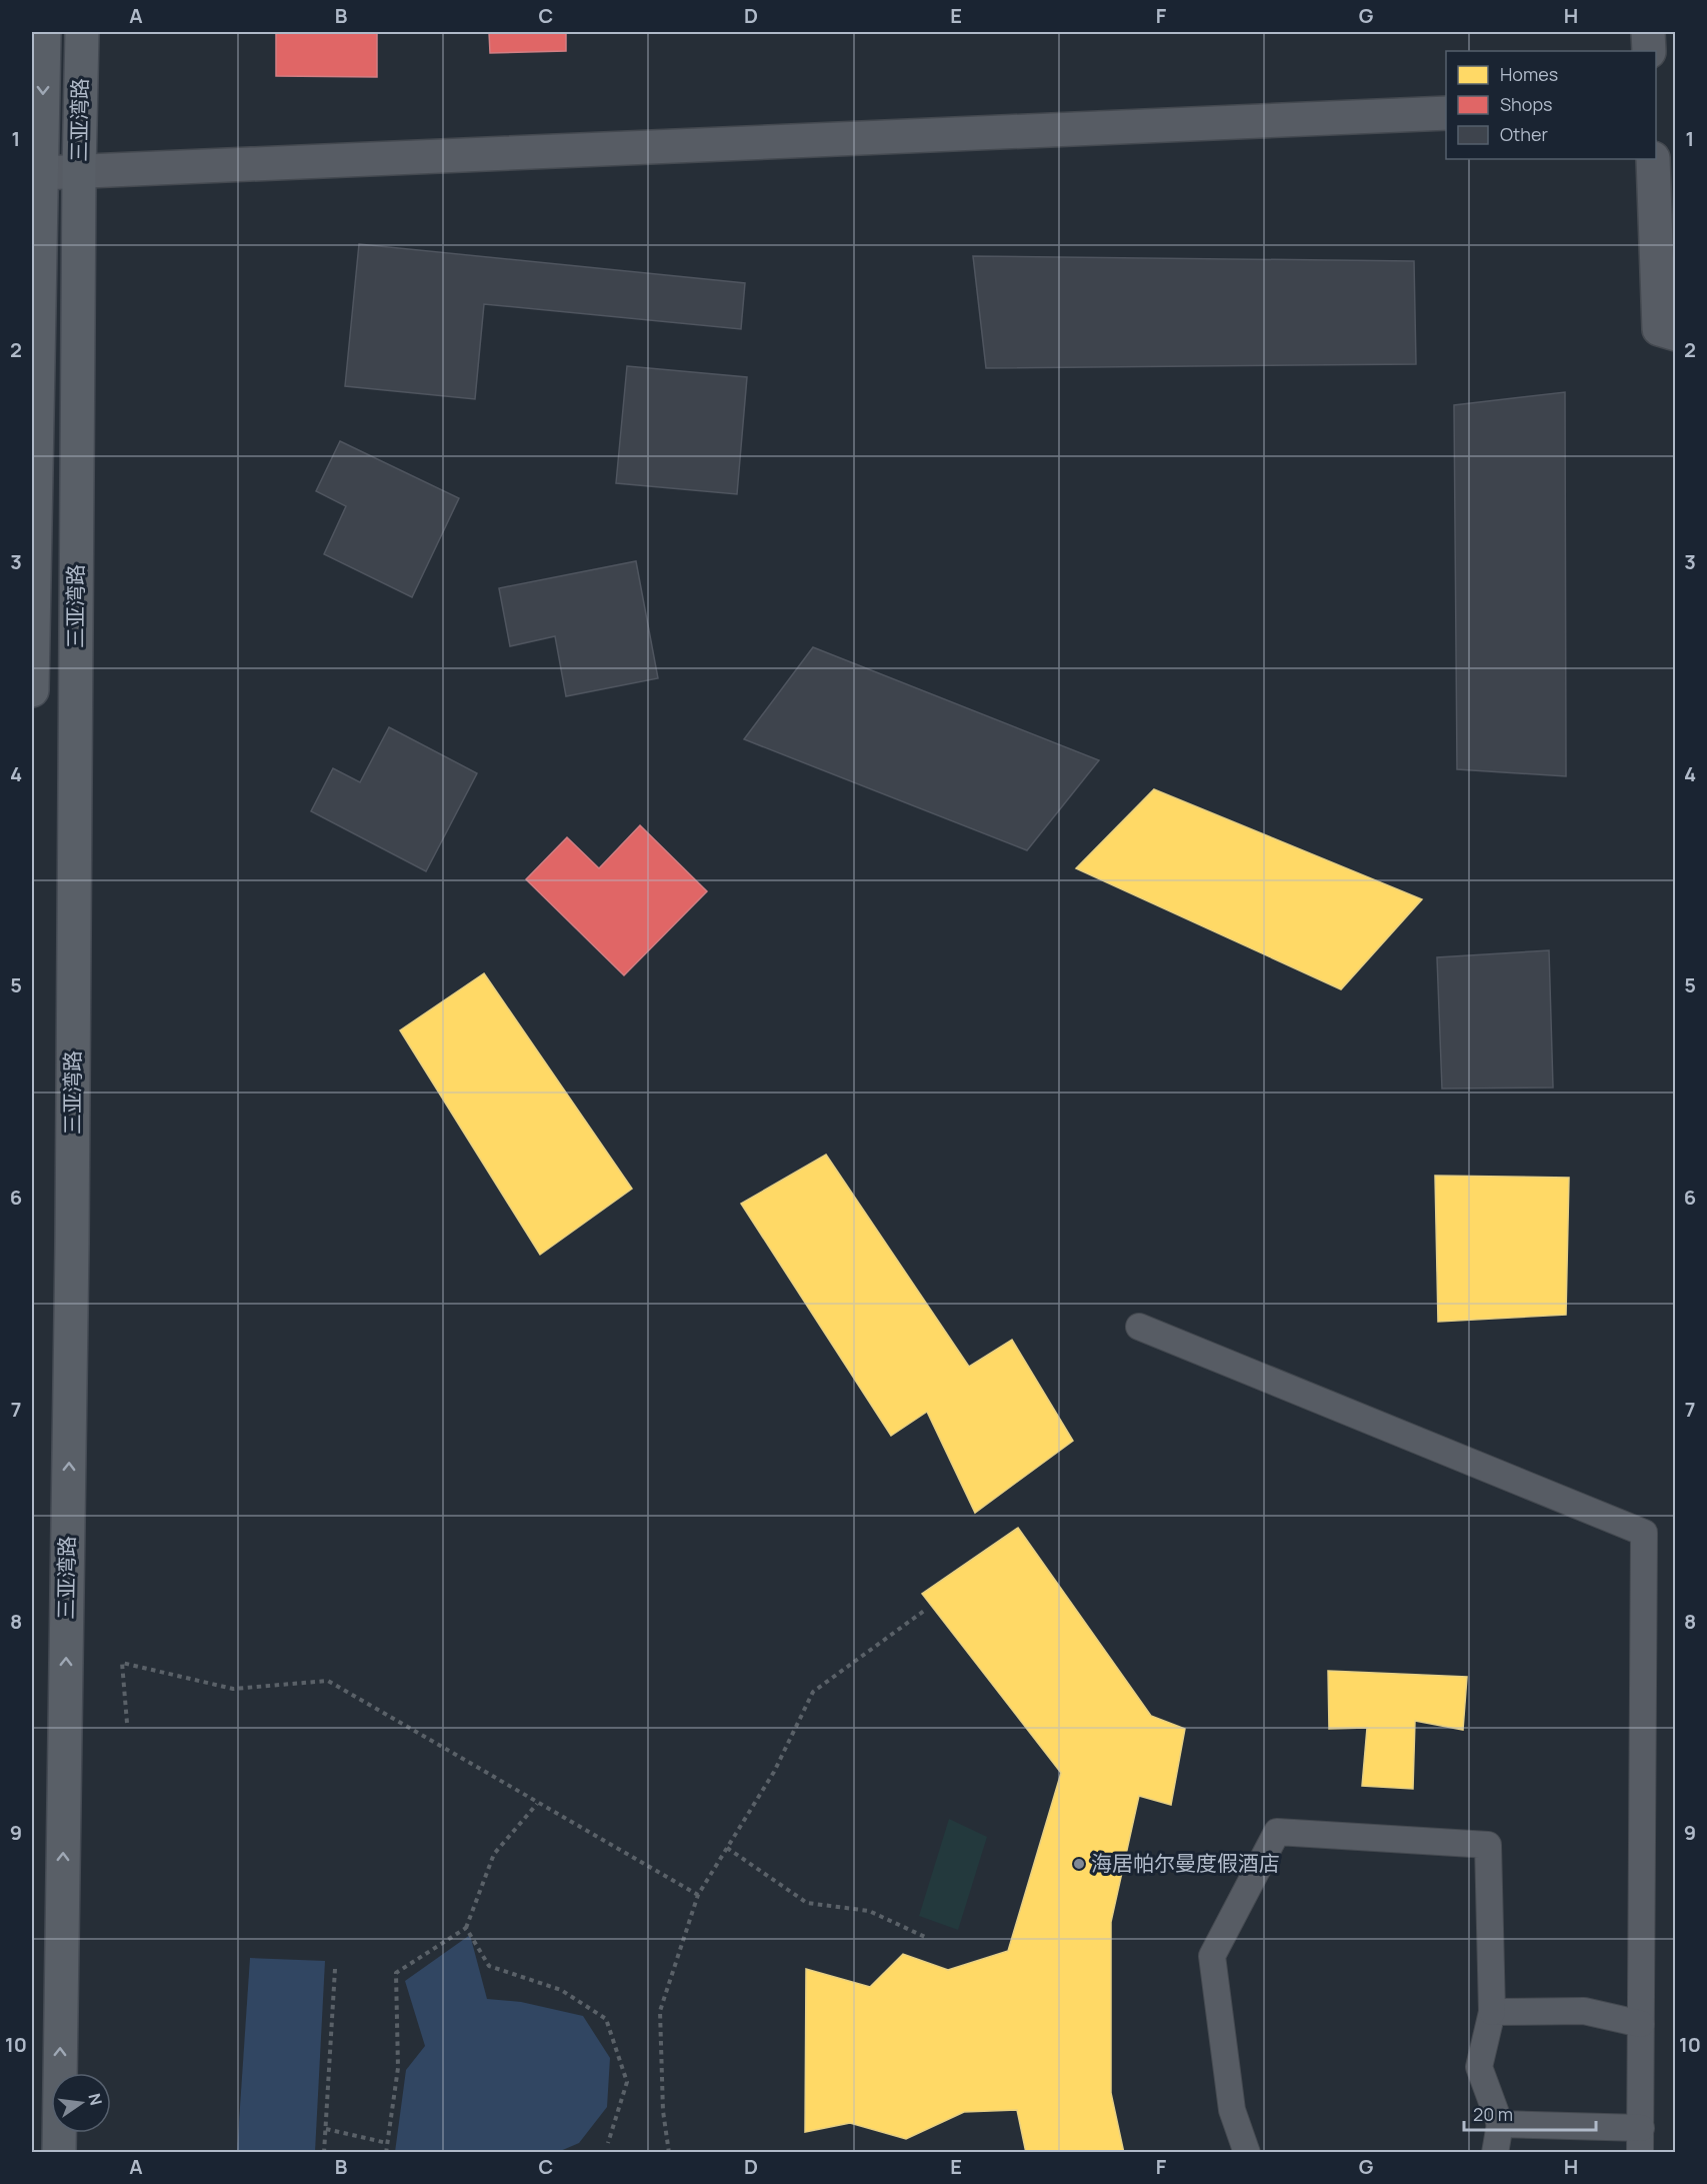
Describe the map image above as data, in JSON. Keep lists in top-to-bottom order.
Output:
{
  "streets": {
    "main road": ["三亚湾路"]
  },
  "places": ["海居帕尔曼度假酒店"],
  "legend": ["Homes", "Shops", "Other"],
  "scale_bar": "20 m",
  "north": "right",
  "grid": {
    "columns": [
      "A",
      "B",
      "C",
      "D",
      "E",
      "F",
      "G",
      "H"
    ],
    "rows": [
      "1",
      "2",
      "3",
      "4",
      "5",
      "6",
      "7",
      "8",
      "9",
      "10"
    ]
  }
}
